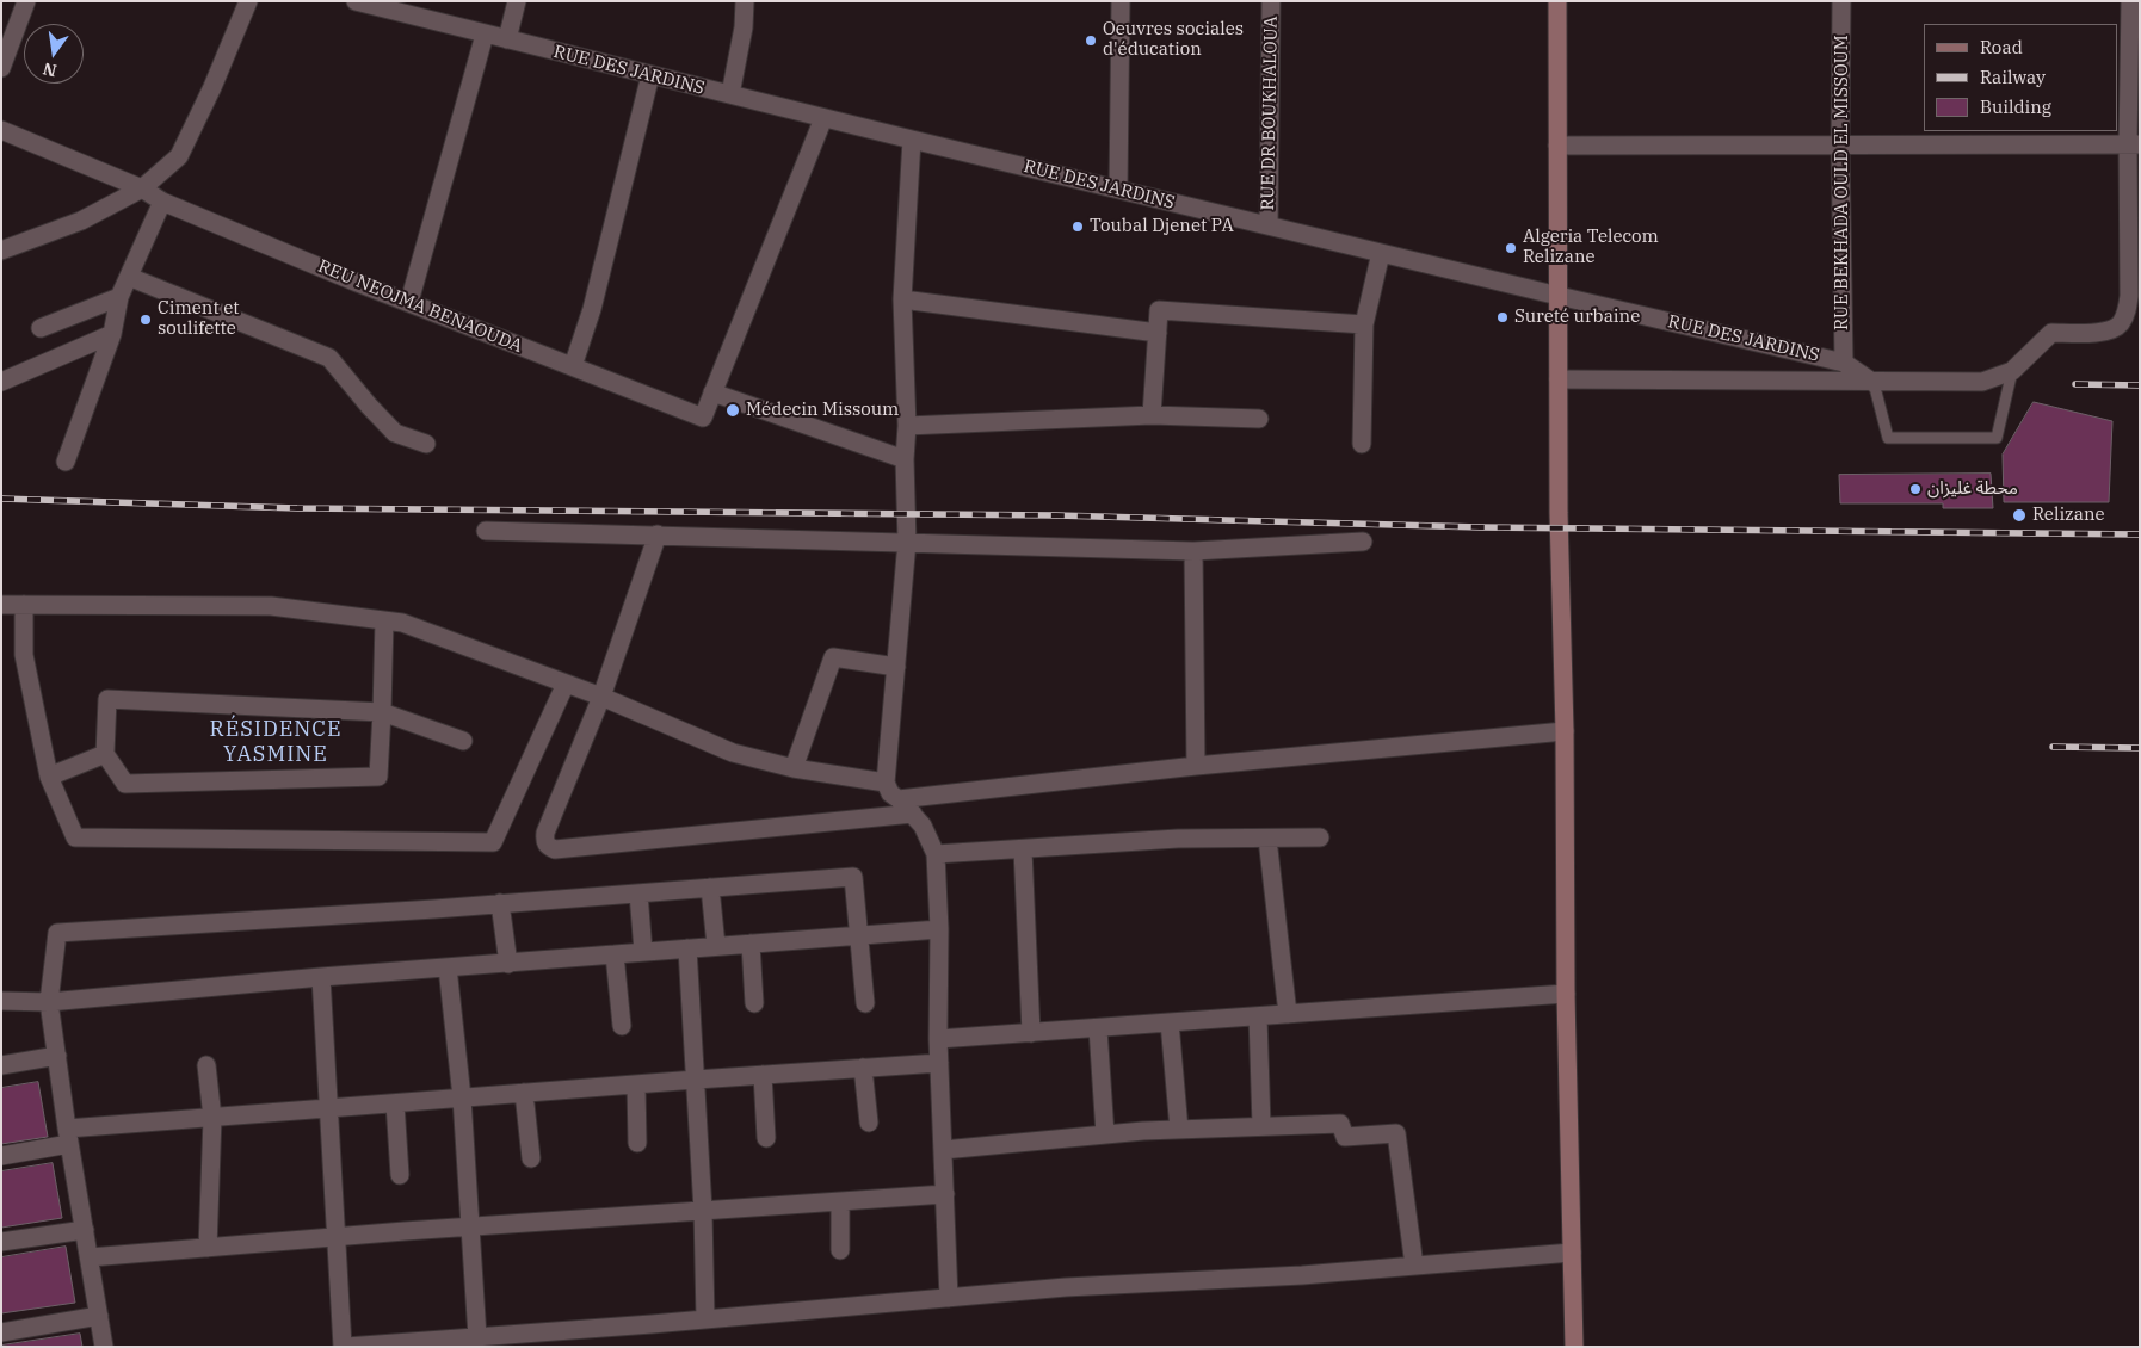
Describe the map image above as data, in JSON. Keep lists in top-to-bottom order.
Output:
{
  "streets": {
    "street": [
      "RUE DES JARDINS",
      "RUE DR BOUKHALOUA",
      "RUE BEKHADA OULD EL MISSOUM",
      "REU NEOJMA BENAOUDA"
    ]
  },
  "crossings": [
    ["RUE DES JARDINS", "RUE DR BOUKHALOUA"],
    ["RUE DES JARDINS", "RUE BEKHADA OULD EL MISSOUM"]
  ],
  "districts": ["RÉSIDENCE YASMINE"],
  "places": [
    "Oeuvres sociales d'éducation",
    "Toubal Djenet PA",
    "Algeria Telecom Relizane",
    "Sureté urbaine",
    "Ciment et soulifette",
    "Médecin Missoum",
    "محطة غليزان",
    "Relizane"
  ],
  "legend": ["Road", "Railway", "Building"],
  "north": "bottom"
}
